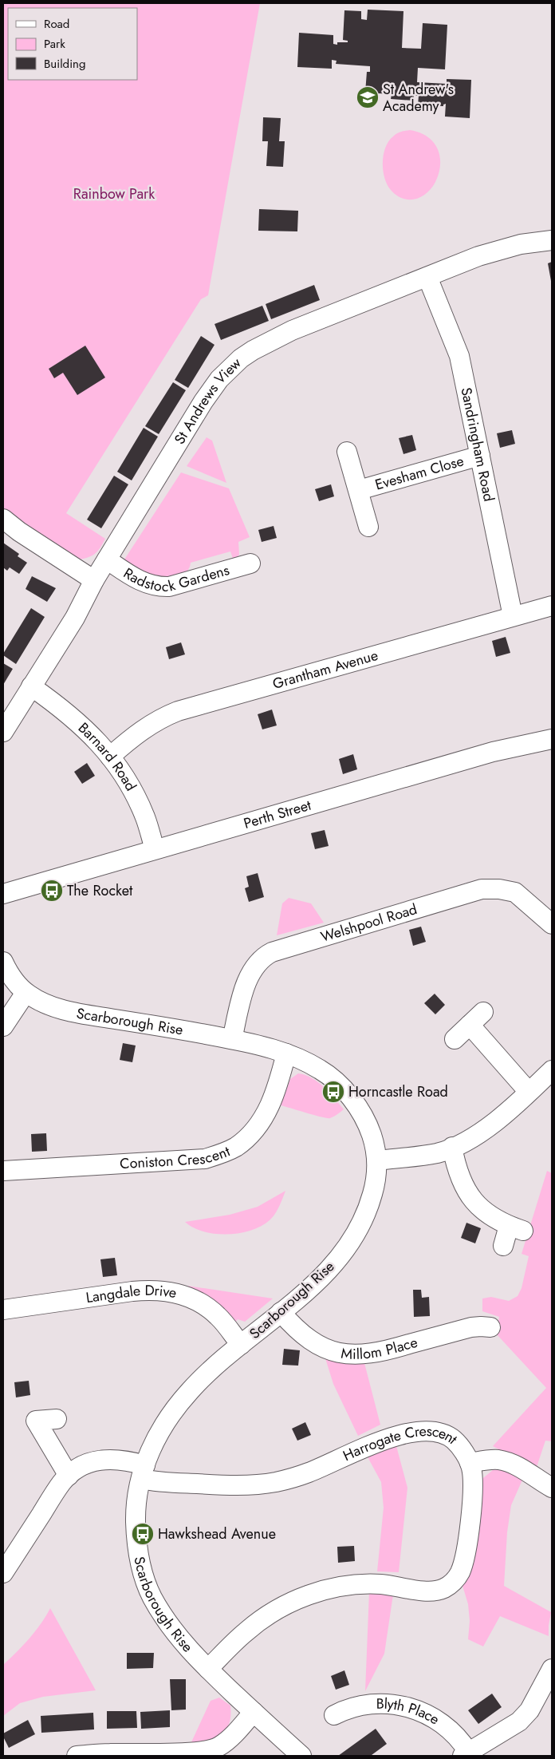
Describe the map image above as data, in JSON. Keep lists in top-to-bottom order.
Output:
{
  "streets": {
    "street": [
      "St Andrews View",
      "Sandringham Road",
      "Evesham Close",
      "Radstock Gardens",
      "Grantham Avenue",
      "Barnard Road",
      "Perth Street",
      "Welshpool Road",
      "Scarborough Rise",
      "Coniston Crescent",
      "Langdale Drive",
      "Millom Place",
      "Harrogate Crescent",
      "Blyth Place"
    ]
  },
  "crossings": [
    ["St Andrews View", "Sandringham Road"],
    ["St Andrews View", "Radstock Gardens"],
    ["St Andrews View", "Barnard Road"],
    ["Sandringham Road", "Evesham Close"],
    ["Sandringham Road", "Grantham Avenue"],
    ["Grantham Avenue", "Barnard Road"],
    ["Barnard Road", "Perth Street"],
    ["Welshpool Road", "Scarborough Rise"],
    ["Scarborough Rise", "Coniston Crescent"],
    ["Scarborough Rise", "Langdale Drive"],
    ["Scarborough Rise", "Millom Place"],
    ["Scarborough Rise", "Harrogate Crescent"]
  ],
  "parks": ["Rainbow Park"],
  "places": {
    "school or university": ["St Andrew's Academy"],
    "bus stop": ["The Rocket", "Horncastle Road", "Hawkshead Avenue"]
  },
  "legend": ["Road", "Park", "Building"]
}
